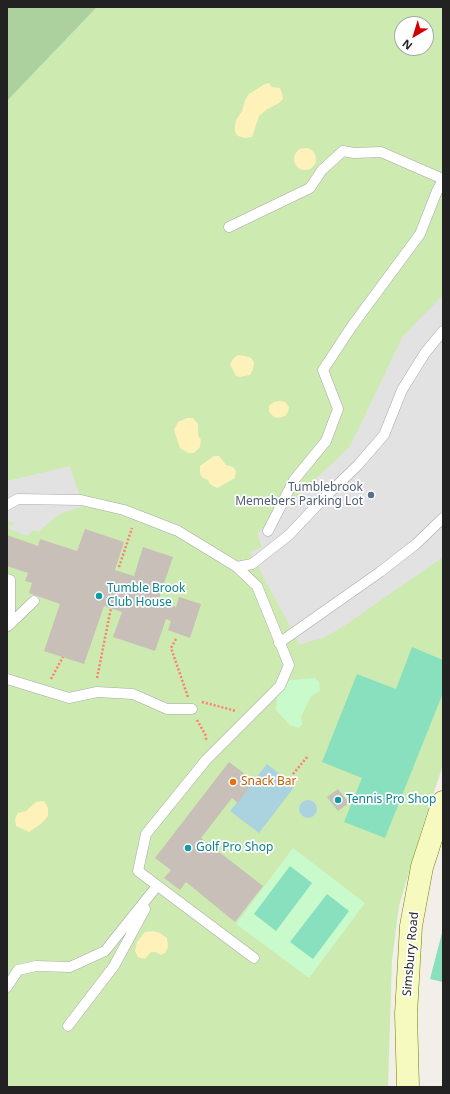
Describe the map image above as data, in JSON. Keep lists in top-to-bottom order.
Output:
{
  "streets": {
    "main road": ["Simsbury Road"]
  },
  "places": [
    "Tumblebrook Memebers Parking Lot",
    "Tumble Brook Club House",
    "Snack Bar",
    "Tennis Pro Shop",
    "Golf Pro Shop"
  ],
  "north": "bottom left"
}
